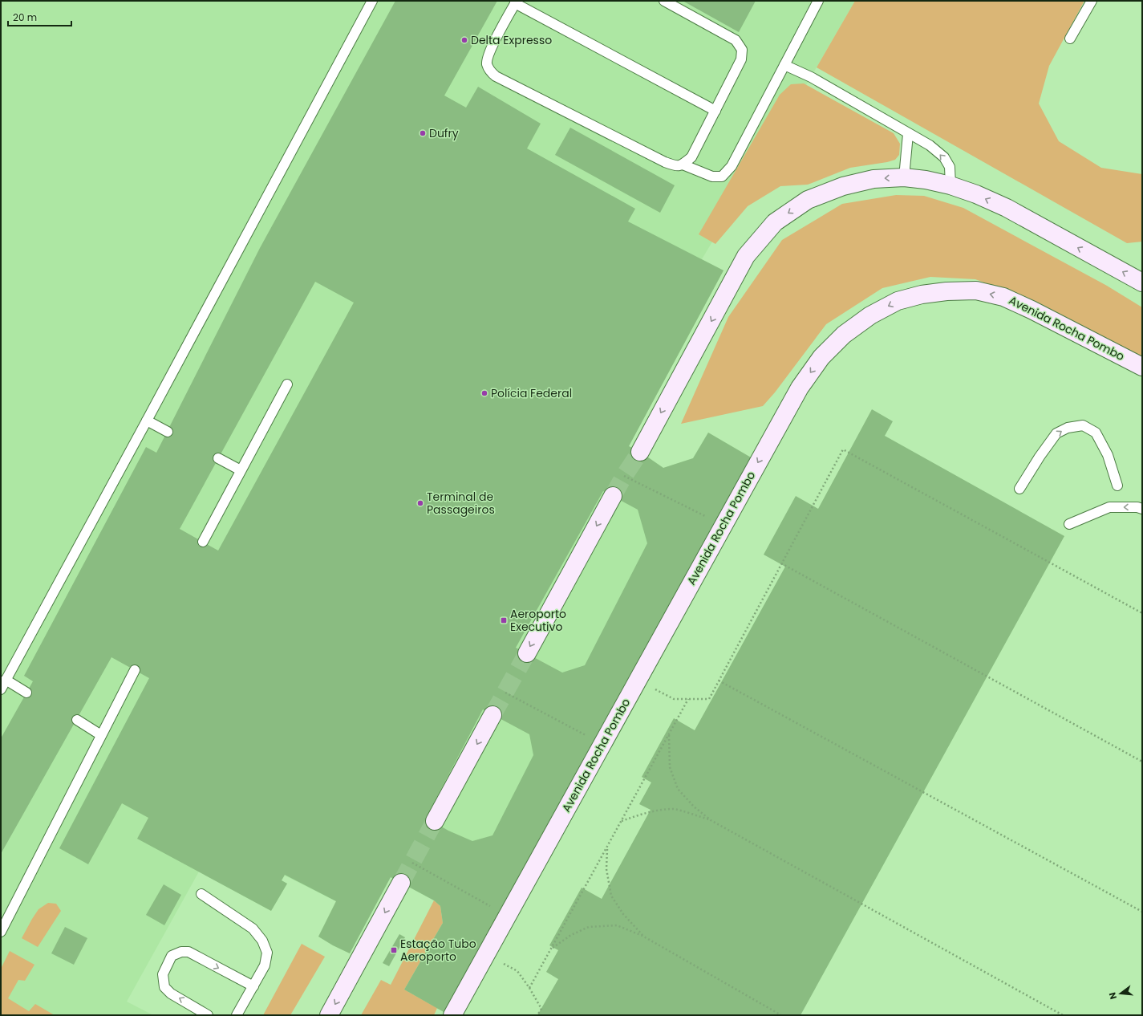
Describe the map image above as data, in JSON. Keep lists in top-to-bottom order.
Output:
{
  "streets": {
    "main road": ["Avenida Rocha Pombo"]
  },
  "one_way": ["Avenida Rocha Pombo"],
  "places": {
    "other": [
      "Delta Expresso",
      "Dufry",
      "Polícia Federal",
      "Terminal de Passageiros"
    ],
    "transit": ["Aeroporto Executivo", "Estação Tubo Aeroporto"]
  },
  "scale_bar": "20 m",
  "north": "left"
}
